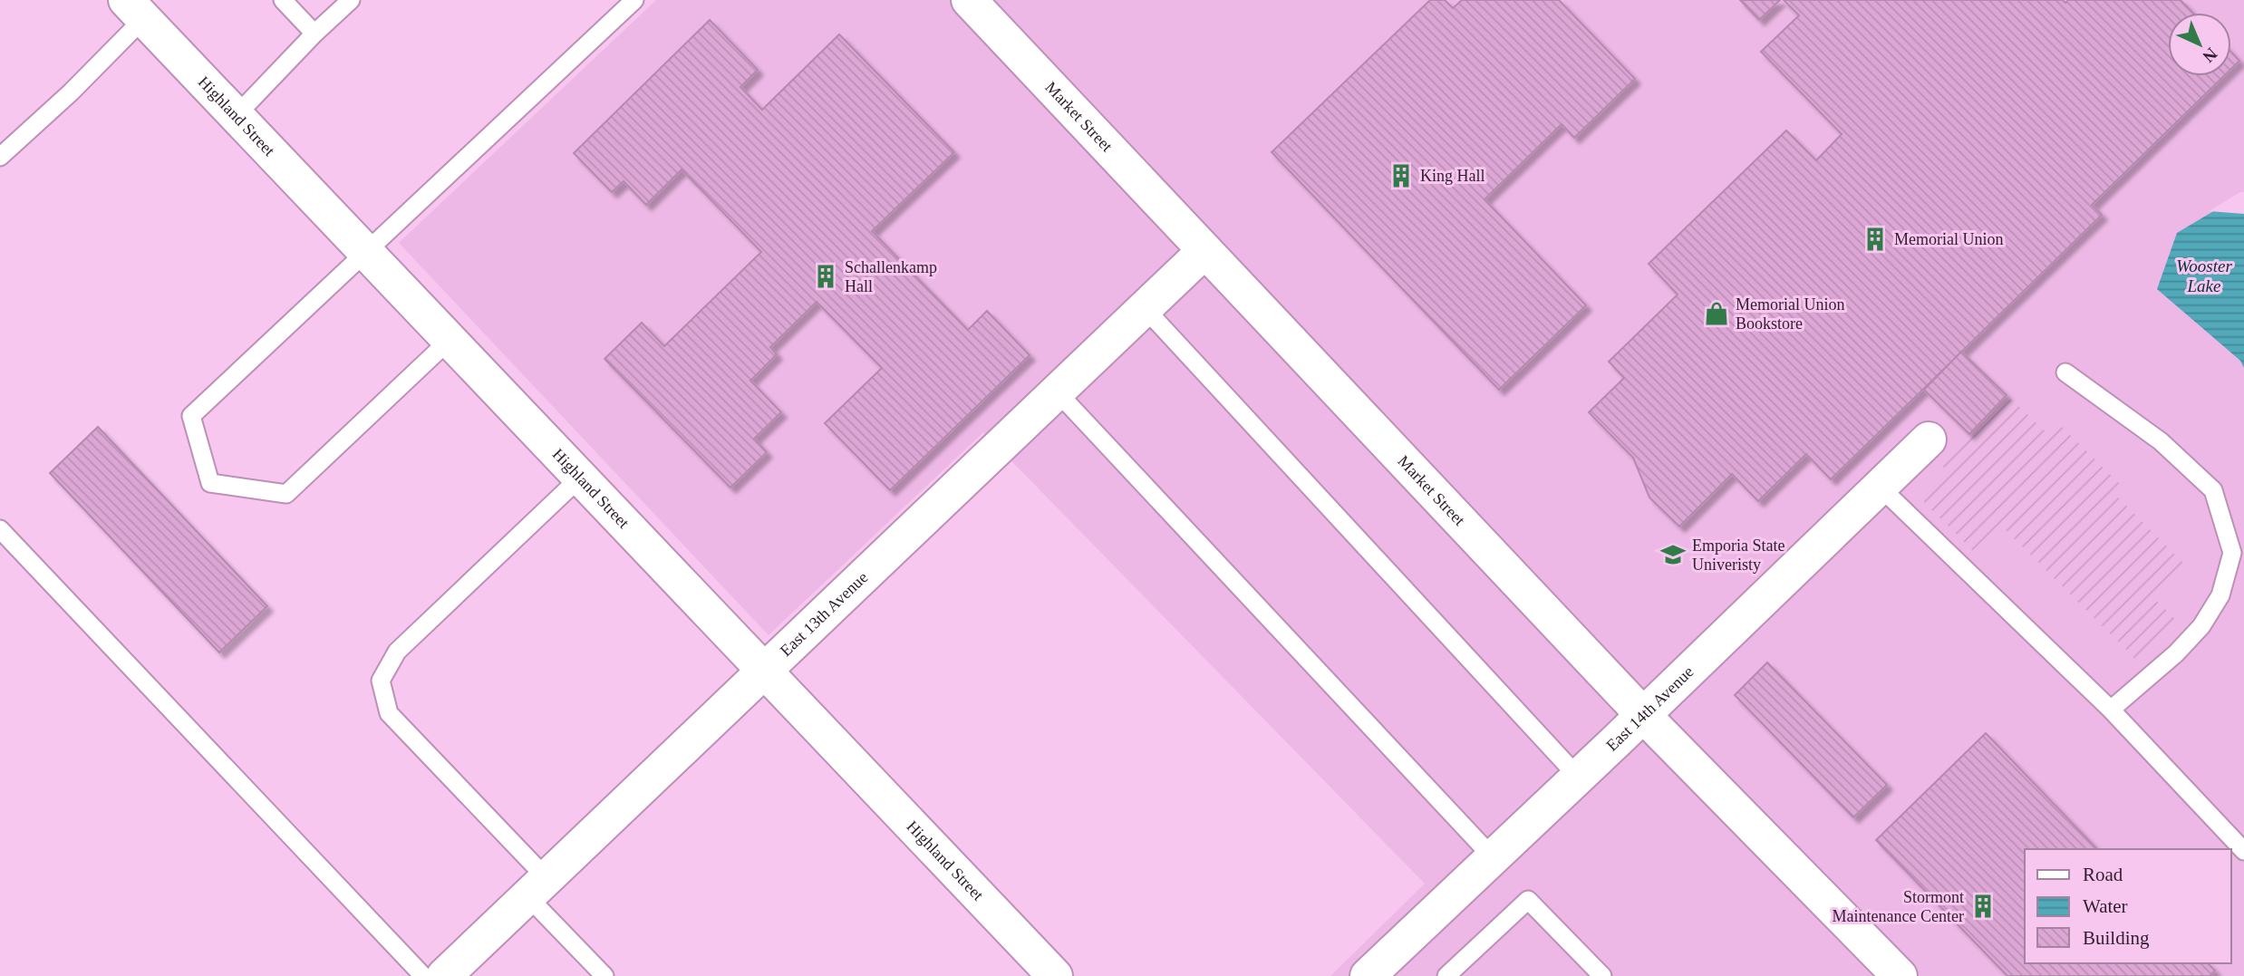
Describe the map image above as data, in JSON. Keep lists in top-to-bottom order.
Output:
{
  "streets": {
    "street": [
      "Highland Street",
      "Market Street",
      "East 13th Avenue",
      "East 14th Avenue"
    ]
  },
  "crossings": [
    ["Highland Street", "East 13th Avenue"],
    ["Market Street", "East 13th Avenue"],
    ["Market Street", "East 14th Avenue"]
  ],
  "water": ["Wooster Lake"],
  "places": {
    "building": [
      "King Hall",
      "Memorial Union",
      "Schallenkamp Hall",
      "Stormont Maintenance Center"
    ],
    "shop": ["Memorial Union Bookstore"],
    "school or university": ["Emporia State Univeristy"]
  },
  "legend": ["Road", "Water", "Building"],
  "north": "bottom right"
}
